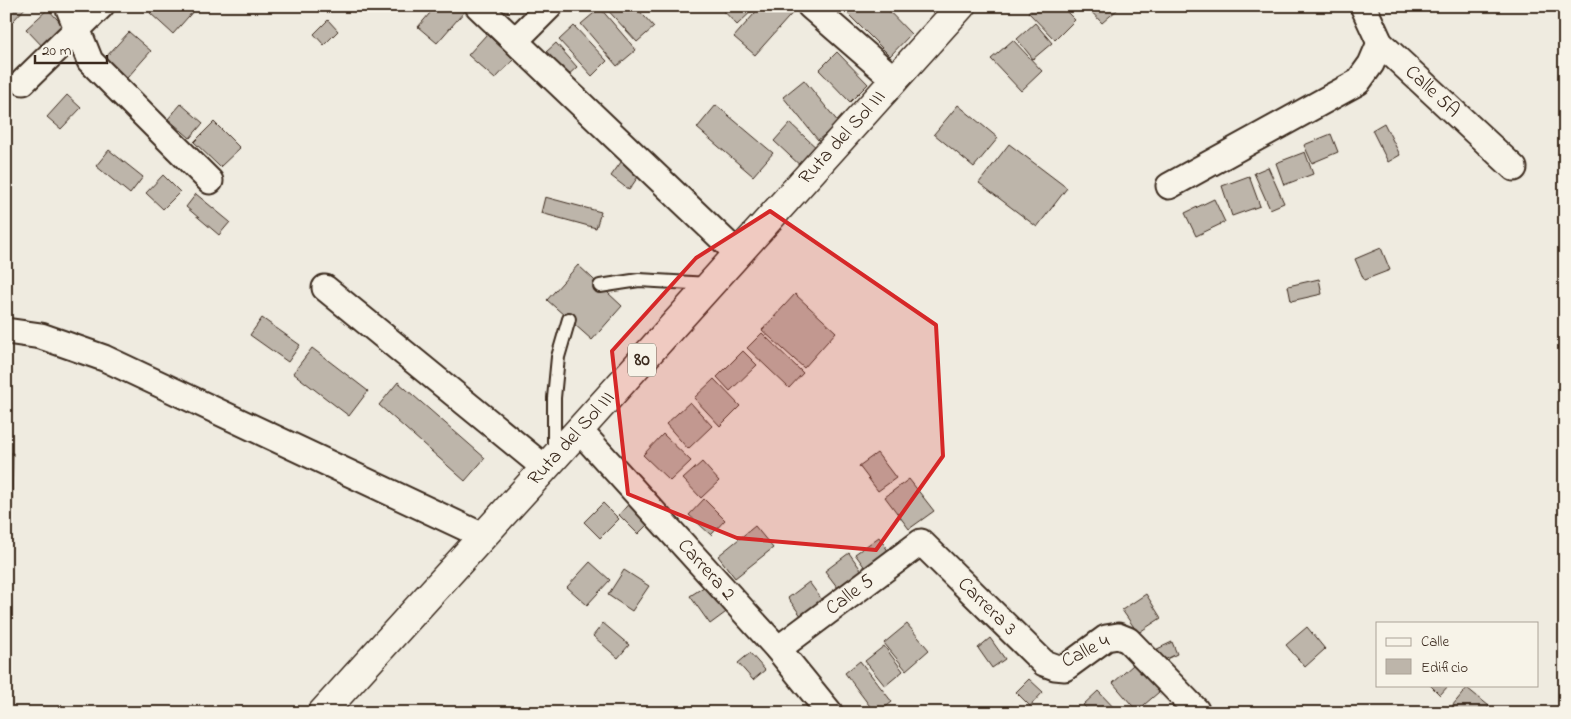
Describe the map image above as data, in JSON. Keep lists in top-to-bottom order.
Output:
{
  "streets": {
    "highway": ["Ruta del Sol III", "80"],
    "street": [
      "Calle 5A",
      "Carrera 2",
      "Calle 5",
      "Carrera 3",
      "Calle 4"
    ]
  },
  "crossings": [
    ["Ruta del Sol III", "Carrera 2"],
    ["Carrera 2", "Calle 5"],
    ["Calle 5", "Carrera 3"],
    ["Carrera 3", "Calle 4"]
  ],
  "legend": ["Calle", "Edificio"],
  "scale_bar": "20 m"
}
